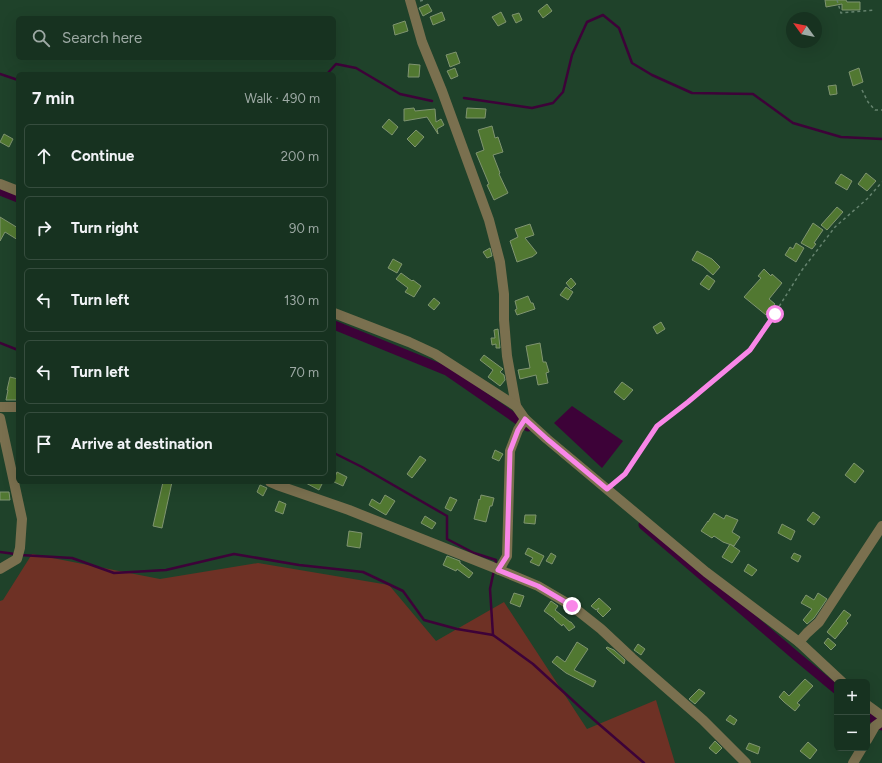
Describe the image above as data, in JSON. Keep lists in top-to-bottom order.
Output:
{
  "north": "top left",
  "page": {
    "search": "Search here",
    "heading": ["7 min", "Walk · 490 m"],
    "list": [
      ["Continue", "200 m"],
      ["Turn right", "90 m"],
      ["Turn left", "130 m"],
      ["Turn left", "70 m"],
      "Arrive at destination"
    ],
    "map_buttons": ["+", "−"]
  }
}
